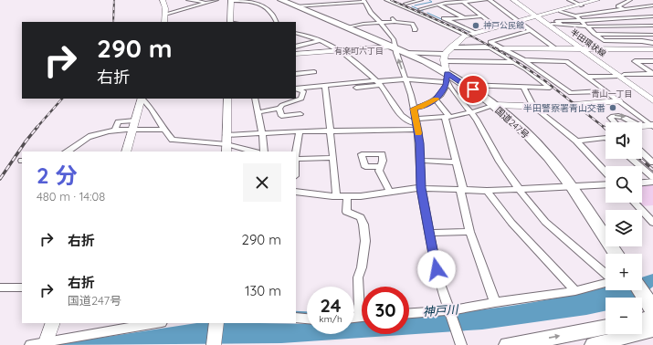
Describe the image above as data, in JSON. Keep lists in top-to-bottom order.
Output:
{
  "streets": {
    "highway": ["国道247号"],
    "street": ["半田環状線"]
  },
  "districts": ["有楽町六丁目", "青山一丁目"],
  "water": ["神戸川"],
  "places": ["神戸公民館", "半田警察署青山交番"],
  "page": {
    "turn": ["290 m", "右折"],
    "map_buttons": ["+", "−"],
    "heading": ["2 分", "480 m · 14:08"],
    "list": [
      {
        "name": "右折",
        "value": "290 m"
      },
      {
        "name": "右折",
        "note": "国道247号",
        "value": "130 m"
      }
    ],
    "speed": "24 km/h",
    "limit": "30"
  }
}
